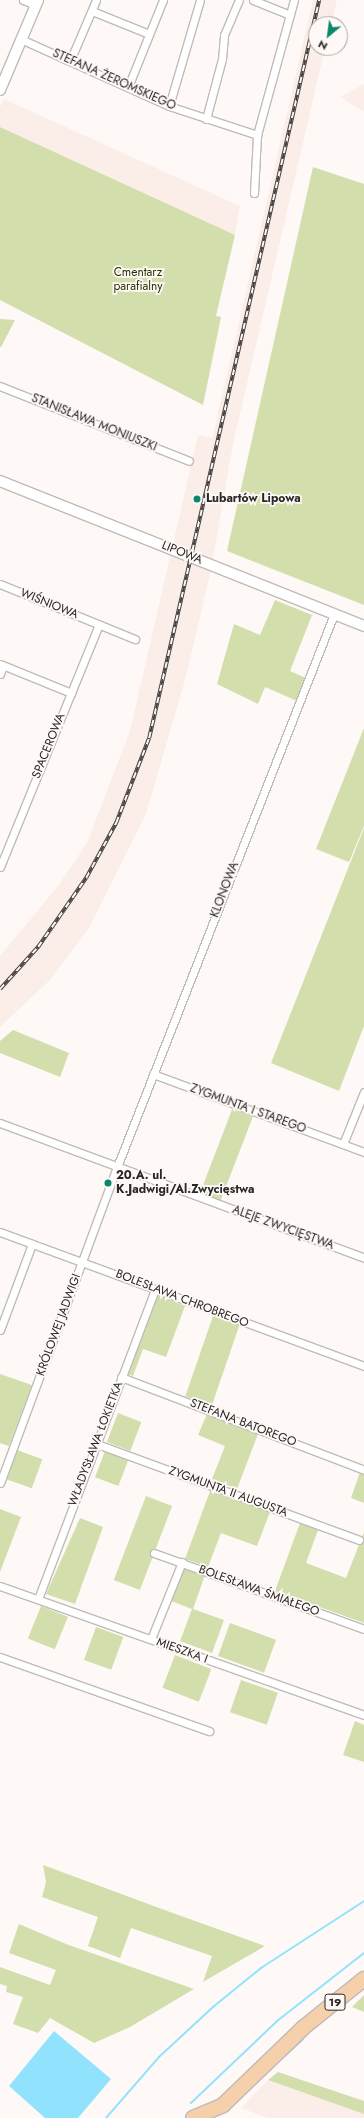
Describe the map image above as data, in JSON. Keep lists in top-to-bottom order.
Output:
{
  "streets": {
    "highway": ["19"],
    "street": [
      "STEFANA ŻEROMSKIEGO",
      "STANISŁAWA MONIUSZKI",
      "LIPOWA",
      "WIŚNIOWA",
      "SPACEROWA",
      "KLONOWA",
      "ZYGMUNTA I STAREGO",
      "ALEJE ZWYCIĘSTWA",
      "BOLESŁAWA CHROBREGO",
      "KRÓLOWEJ JADWIGI",
      "STEFANA BATOREGO",
      "WŁADYSŁAWA ŁOKIETKA",
      "ZYGMUNTA II AUGUSTA",
      "BOLESŁAWA ŚMIAŁEGO",
      "MIESZKA I"
    ]
  },
  "crossings": [
    ["LIPOWA", "KLONOWA"],
    ["WIŚNIOWA", "SPACEROWA"],
    ["KLONOWA", "ZYGMUNTA I STAREGO"],
    ["KLONOWA", "ALEJE ZWYCIĘSTWA"],
    ["KLONOWA", "KRÓLOWEJ JADWIGI"],
    ["ALEJE ZWYCIĘSTWA", "KRÓLOWEJ JADWIGI"],
    ["BOLESŁAWA CHROBREGO", "KRÓLOWEJ JADWIGI"],
    ["BOLESŁAWA CHROBREGO", "WŁADYSŁAWA ŁOKIETKA"],
    ["STEFANA BATOREGO", "WŁADYSŁAWA ŁOKIETKA"],
    ["WŁADYSŁAWA ŁOKIETKA", "ZYGMUNTA II AUGUSTA"],
    ["WŁADYSŁAWA ŁOKIETKA", "MIESZKA I"]
  ],
  "parks": ["Cmentarz parafialny"],
  "places": ["Lubartów Lipowa", "20.A. ul. K.Jadwigi/Al.Zwycięstwa"],
  "north": "bottom left"
}
